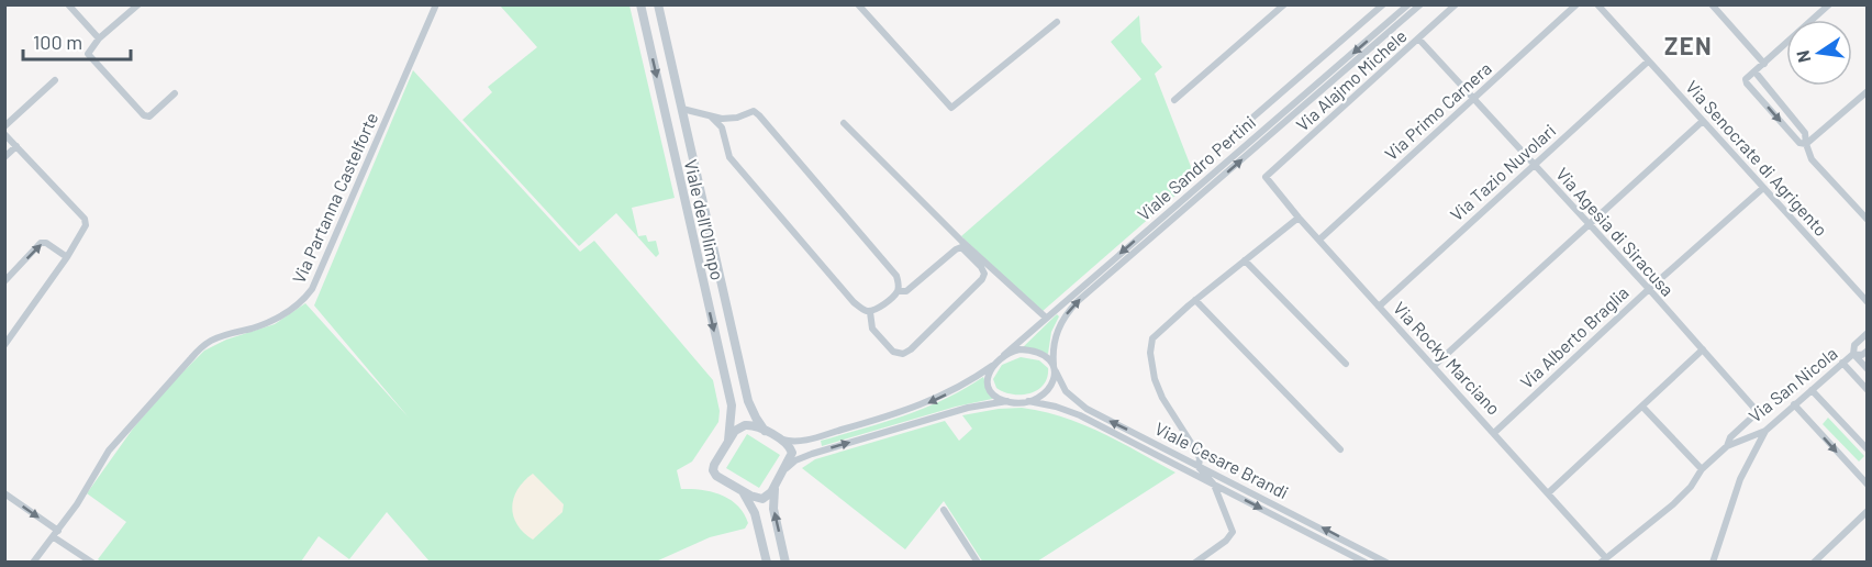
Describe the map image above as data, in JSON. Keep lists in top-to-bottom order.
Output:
{
  "streets": {
    "street": [
      "Via Alajmo Michele",
      "Via Primo Carnera",
      "Via Senocrate di Agrigento",
      "Viale Sandro Pertini",
      "Via Tazio Nuvolari",
      "Via Partanna Castelforte",
      "Viale dell'Olimpo",
      "Via Agesia di Siracusa",
      "Via Alberto Braglia",
      "Via Rocky Marciano",
      "Via San Nicola",
      "Viale Cesare Brandi"
    ]
  },
  "crossings": [
    ["Via Alajmo Michele", "Via Agesia di Siracusa"],
    ["Via Alajmo Michele", "Via Rocky Marciano"],
    ["Via Primo Carnera", "Via Agesia di Siracusa"],
    ["Via Primo Carnera", "Via Rocky Marciano"],
    ["Via Senocrate di Agrigento", "Via Tazio Nuvolari"],
    ["Via Senocrate di Agrigento", "Via Alberto Braglia"],
    ["Viale Sandro Pertini", "Viale Cesare Brandi"],
    ["Via Tazio Nuvolari", "Via Agesia di Siracusa"],
    ["Via Tazio Nuvolari", "Via Rocky Marciano"],
    ["Via Agesia di Siracusa", "Via Alberto Braglia"],
    ["Via Agesia di Siracusa", "Via San Nicola"],
    ["Via Alberto Braglia", "Via Rocky Marciano"],
    ["Via Rocky Marciano", "Via San Nicola"]
  ],
  "districts": ["ZEN"],
  "scale_bar": "100 m",
  "north": "left"
}
